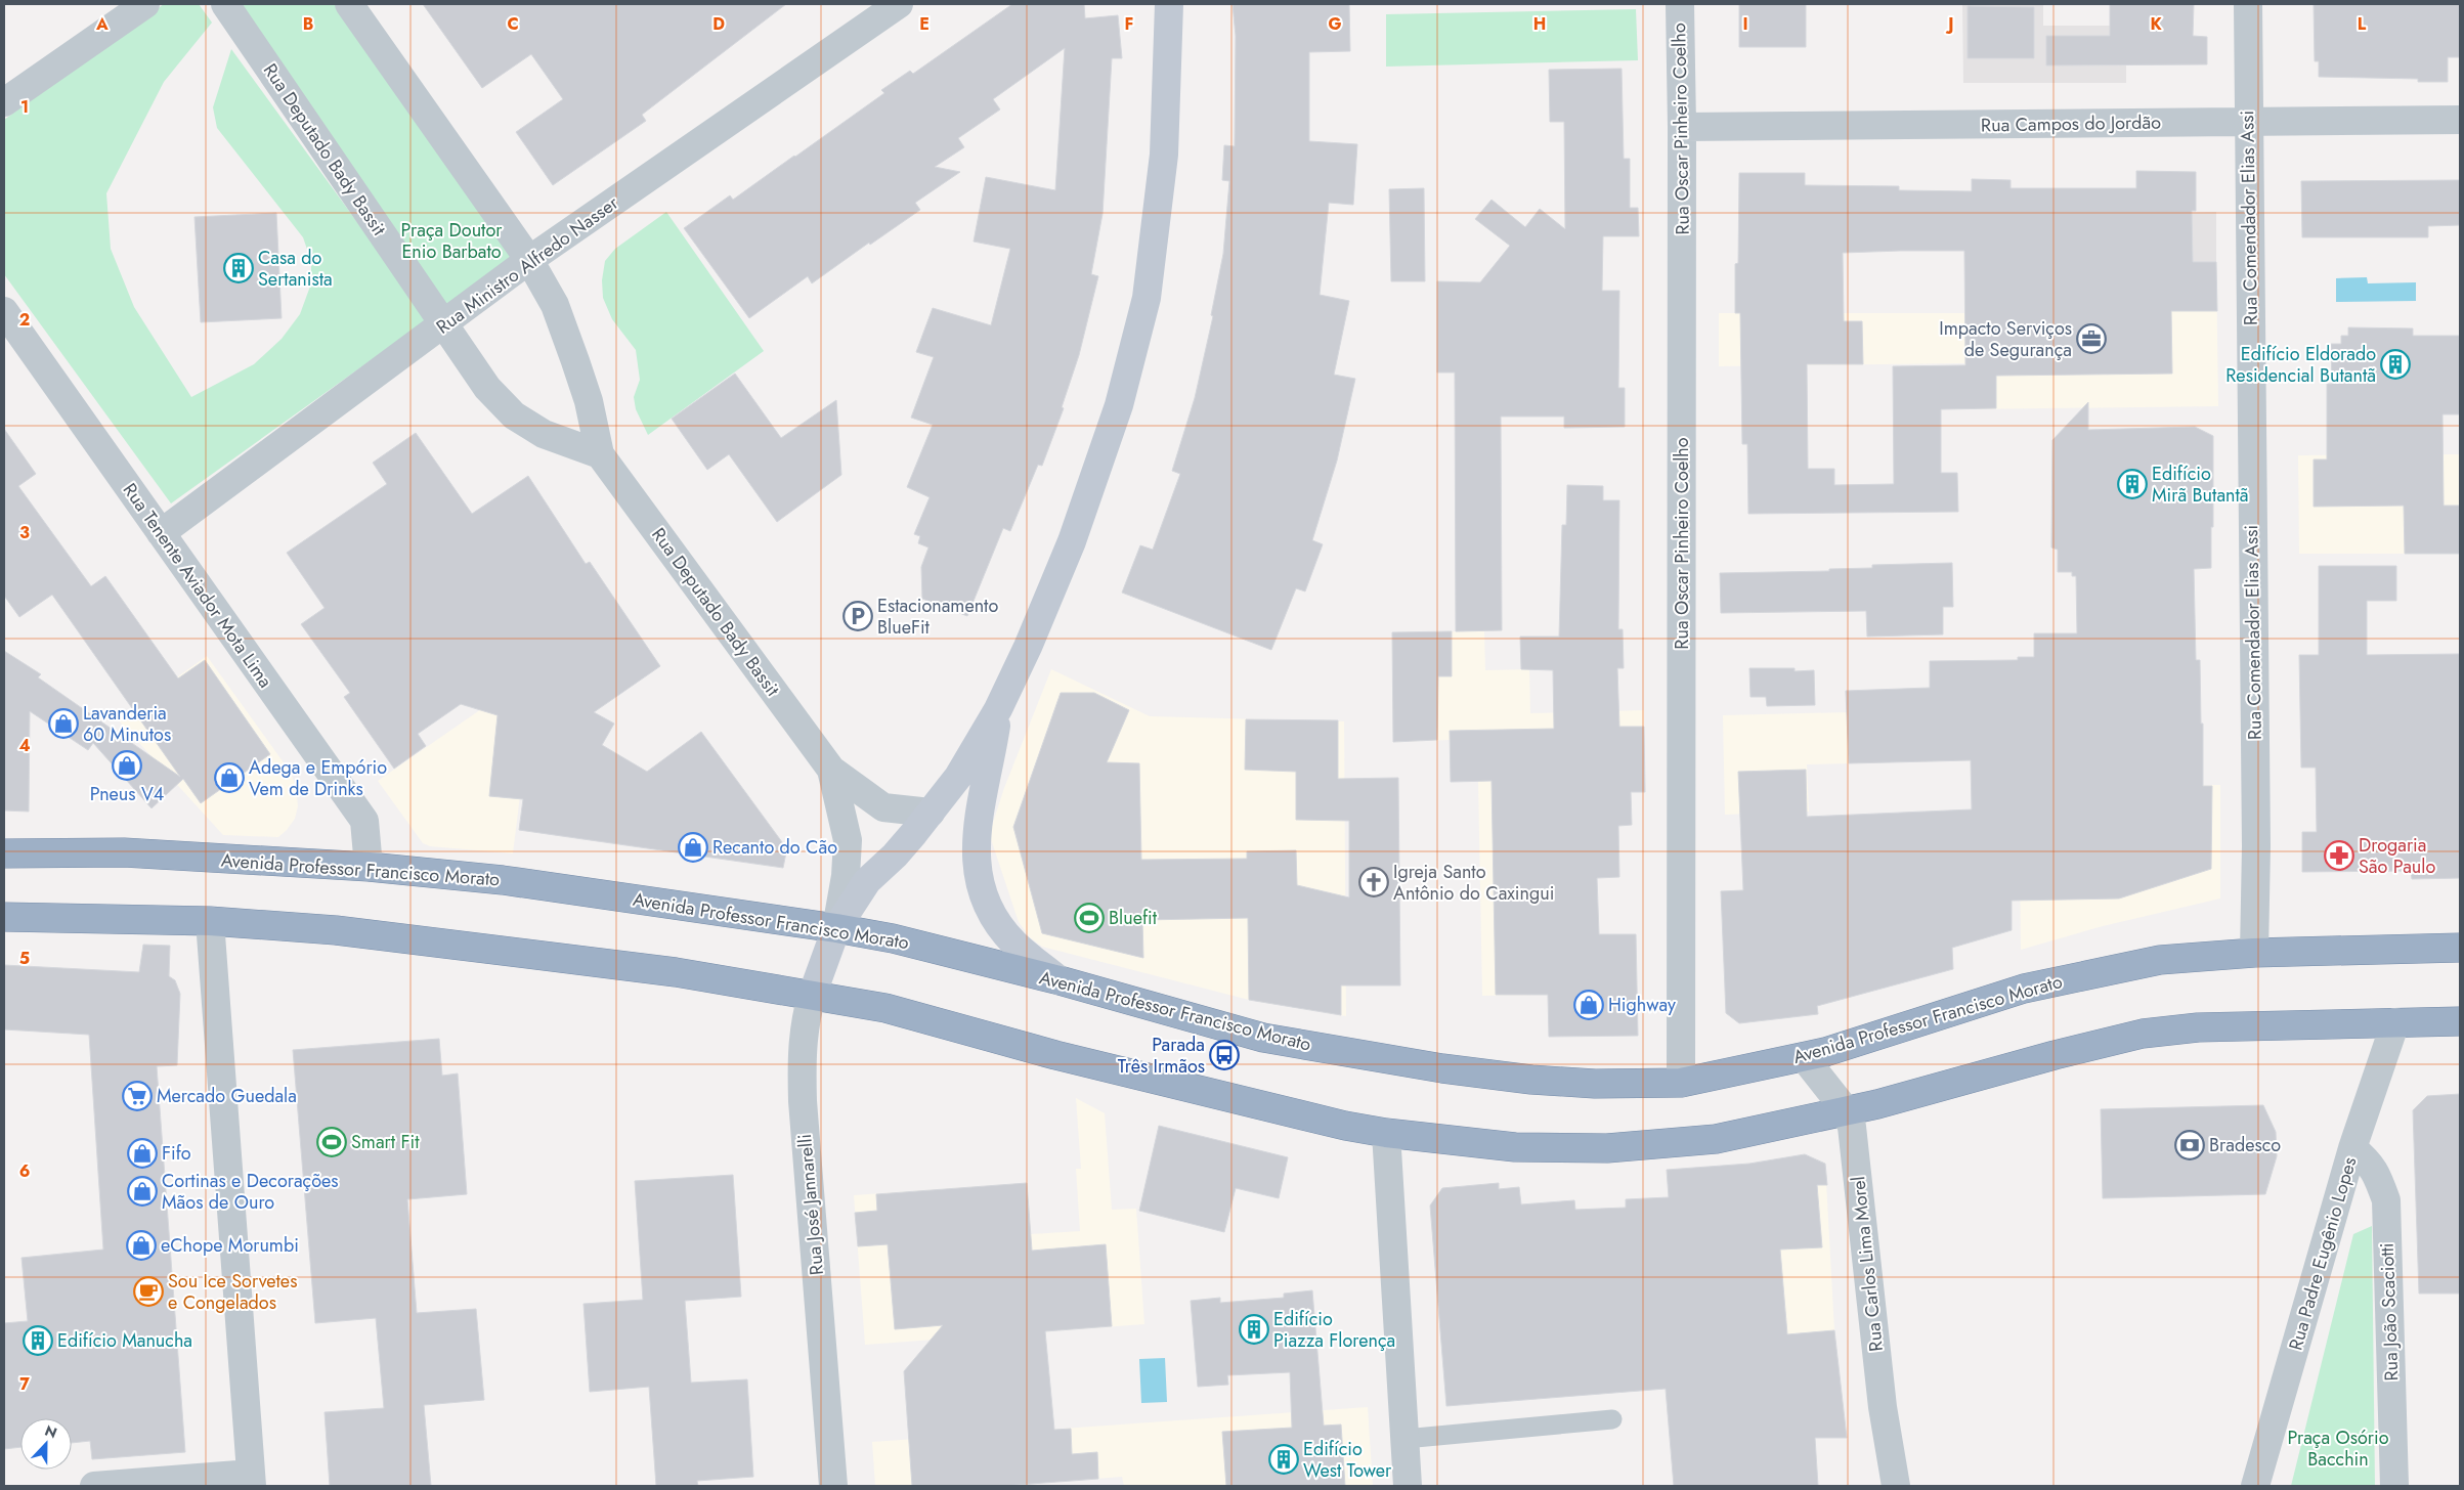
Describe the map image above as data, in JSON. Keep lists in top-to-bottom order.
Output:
{
  "streets": {
    "highway": ["Avenida Professor Francisco Morato"],
    "main road": ["Rua José Jannarelli"],
    "street": [
      "Rua Campos do Jordão",
      "Rua Oscar Pinheiro Coelho",
      "Rua Deputado Bady Bassit",
      "Rua Comendador Elias Assi",
      "Rua Ministro Alfredo Nasser",
      "Rua Tenente Aviador Mota Lima",
      "Rua Padre Eugênio Lopes",
      "Rua Carlos Lima Morel",
      "Rua João Scaciotti"
    ]
  },
  "crossings": [
    ["Rua Campos do Jordão", "Rua Oscar Pinheiro Coelho"],
    ["Rua Campos do Jordão", "Rua Comendador Elias Assi"],
    ["Rua Oscar Pinheiro Coelho", "Avenida Professor Francisco Morato"],
    ["Rua Deputado Bady Bassit", "Rua Ministro Alfredo Nasser"],
    ["Rua Deputado Bady Bassit", "Avenida Professor Francisco Morato"],
    ["Rua Deputado Bady Bassit", "Rua José Jannarelli"],
    ["Rua Comendador Elias Assi", "Avenida Professor Francisco Morato"],
    ["Rua Ministro Alfredo Nasser", "Rua Tenente Aviador Mota Lima"],
    ["Rua Tenente Aviador Mota Lima", "Avenida Professor Francisco Morato"],
    ["Avenida Professor Francisco Morato", "Rua José Jannarelli"],
    ["Avenida Professor Francisco Morato", "Rua Carlos Lima Morel"],
    ["Rua Padre Eugênio Lopes", "Rua João Scaciotti"]
  ],
  "parks": ["Praça Doutor Enio Barbato", "Praça Osório Bacchin"],
  "places": {
    "building": [
      "Casa do Sertanista",
      "Edifício Eldorado Residencial Butantã",
      "Edifício Mirã Butantã",
      "Edifício Piazza Florença",
      "Edifício Manucha",
      "Edifício West Tower"
    ],
    "office": ["Impacto Serviços de Segurança"],
    "parking": ["Estacionamento BlueFit"],
    "shop": [
      "Lavanderia 60 Minutos",
      "Pneus V4",
      "Adega e Empório Vem de Drinks",
      "Recanto do Cão",
      "Highway",
      "Fifo",
      "Cortinas e Decorações Mãos de Ouro",
      "eChope Morumbi"
    ],
    "pharmacy": ["Drogaria São Paulo"],
    "church": ["Igreja Santo Antônio do Caxingui"],
    "sports": ["Bluefit", "Smart Fit"],
    "bus stop": ["Parada Três Irmãos"],
    "supermarket": ["Mercado Guedala"],
    "bank": ["Bradesco"],
    "cafe": ["Sou Ice Sorvetes e Congelados"]
  },
  "north": "top",
  "grid": {
    "columns": [
      "A",
      "B",
      "C",
      "D",
      "E",
      "F",
      "G",
      "H",
      "I",
      "J",
      "K",
      "L"
    ],
    "rows": [
      "1",
      "2",
      "3",
      "4",
      "5",
      "6",
      "7"
    ]
  }
}
